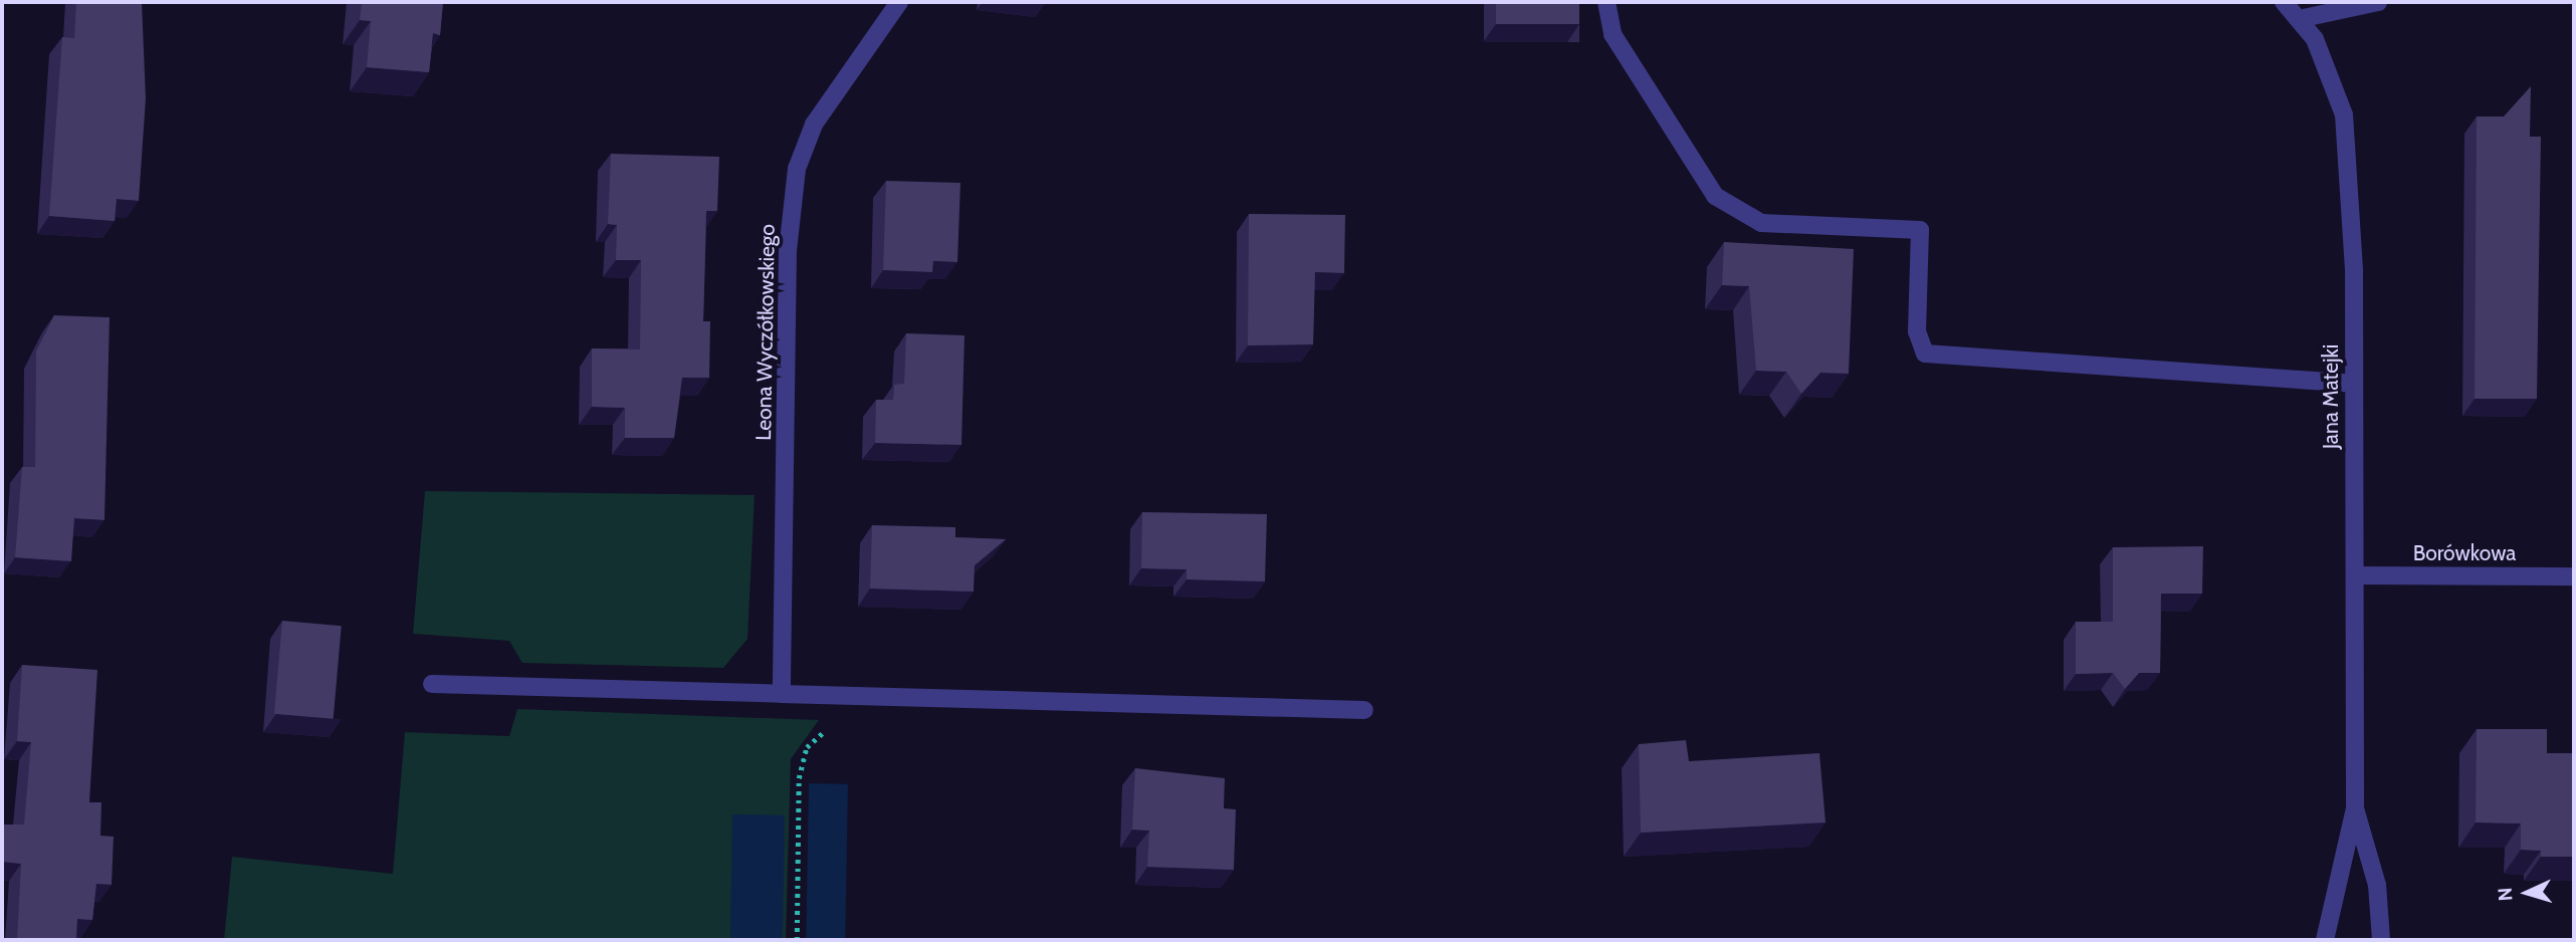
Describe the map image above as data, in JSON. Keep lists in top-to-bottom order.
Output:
{
  "streets": {
    "street": ["Leona Wyczółkowskiego", "Jana Matejki", "Borówkowa"]
  },
  "crossings": [
    ["Jana Matejki", "Borówkowa"]
  ],
  "north": "left"
}
